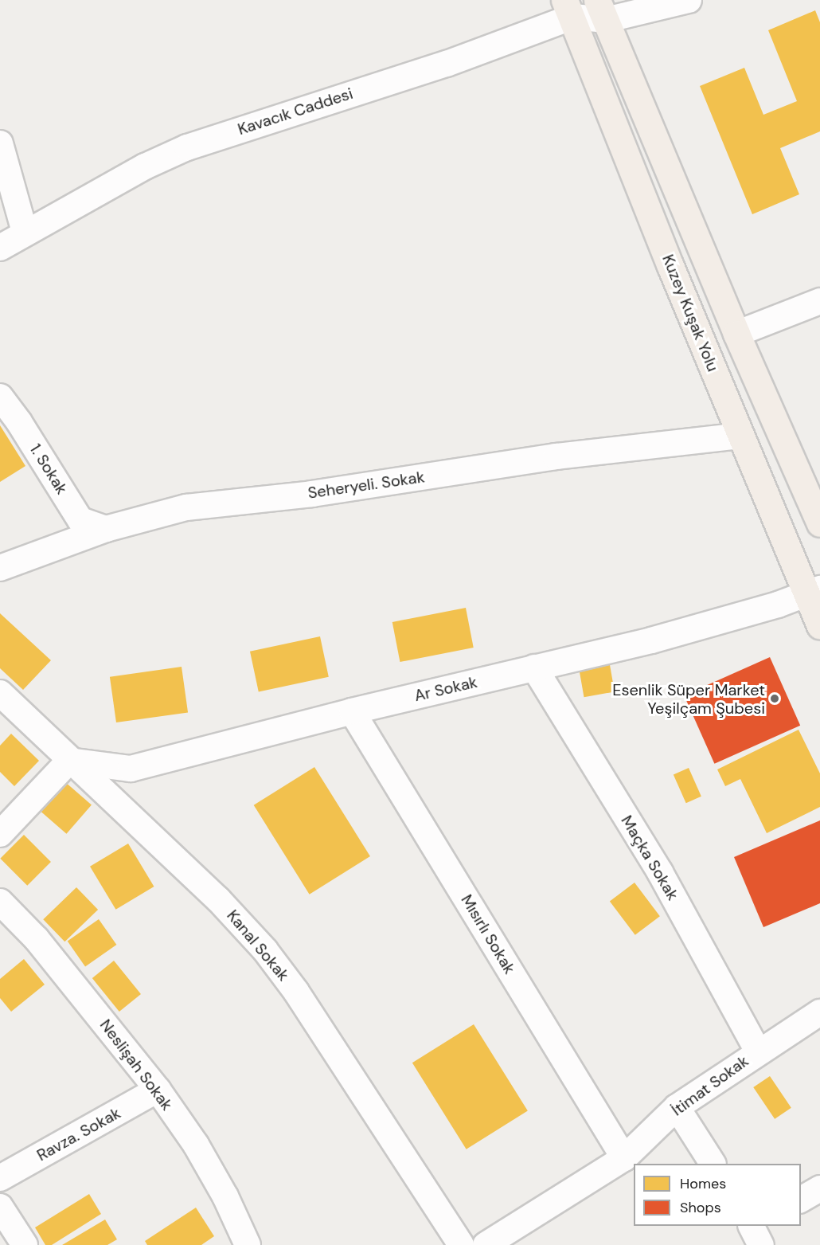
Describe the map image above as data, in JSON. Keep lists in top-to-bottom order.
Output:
{
  "streets": {
    "main road": ["Kuzey Kuşak Yolu"],
    "street": [
      "Kavacık Caddesi",
      "1. Sokak",
      "Seheryeli. Sokak",
      "Ar Sokak",
      "Maçka Sokak",
      "Mısırlı Sokak",
      "Kanal Sokak",
      "Neslişah Sokak",
      "İtimat Sokak",
      "Ravza. Sokak"
    ]
  },
  "crossings": [
    ["Kavacık Caddesi", "Kuzey Kuşak Yolu"],
    ["Kuzey Kuşak Yolu", "Seheryeli. Sokak"],
    ["Kuzey Kuşak Yolu", "Ar Sokak"],
    ["1. Sokak", "Seheryeli. Sokak"],
    ["Ar Sokak", "Maçka Sokak"],
    ["Ar Sokak", "Mısırlı Sokak"],
    ["Ar Sokak", "Kanal Sokak"],
    ["Maçka Sokak", "İtimat Sokak"],
    ["Mısırlı Sokak", "İtimat Sokak"],
    ["Neslişah Sokak", "Ravza. Sokak"]
  ],
  "places": ["Esenlik Süper Market Yeşilçam Şubesi"],
  "legend": ["Homes", "Shops"]
}
